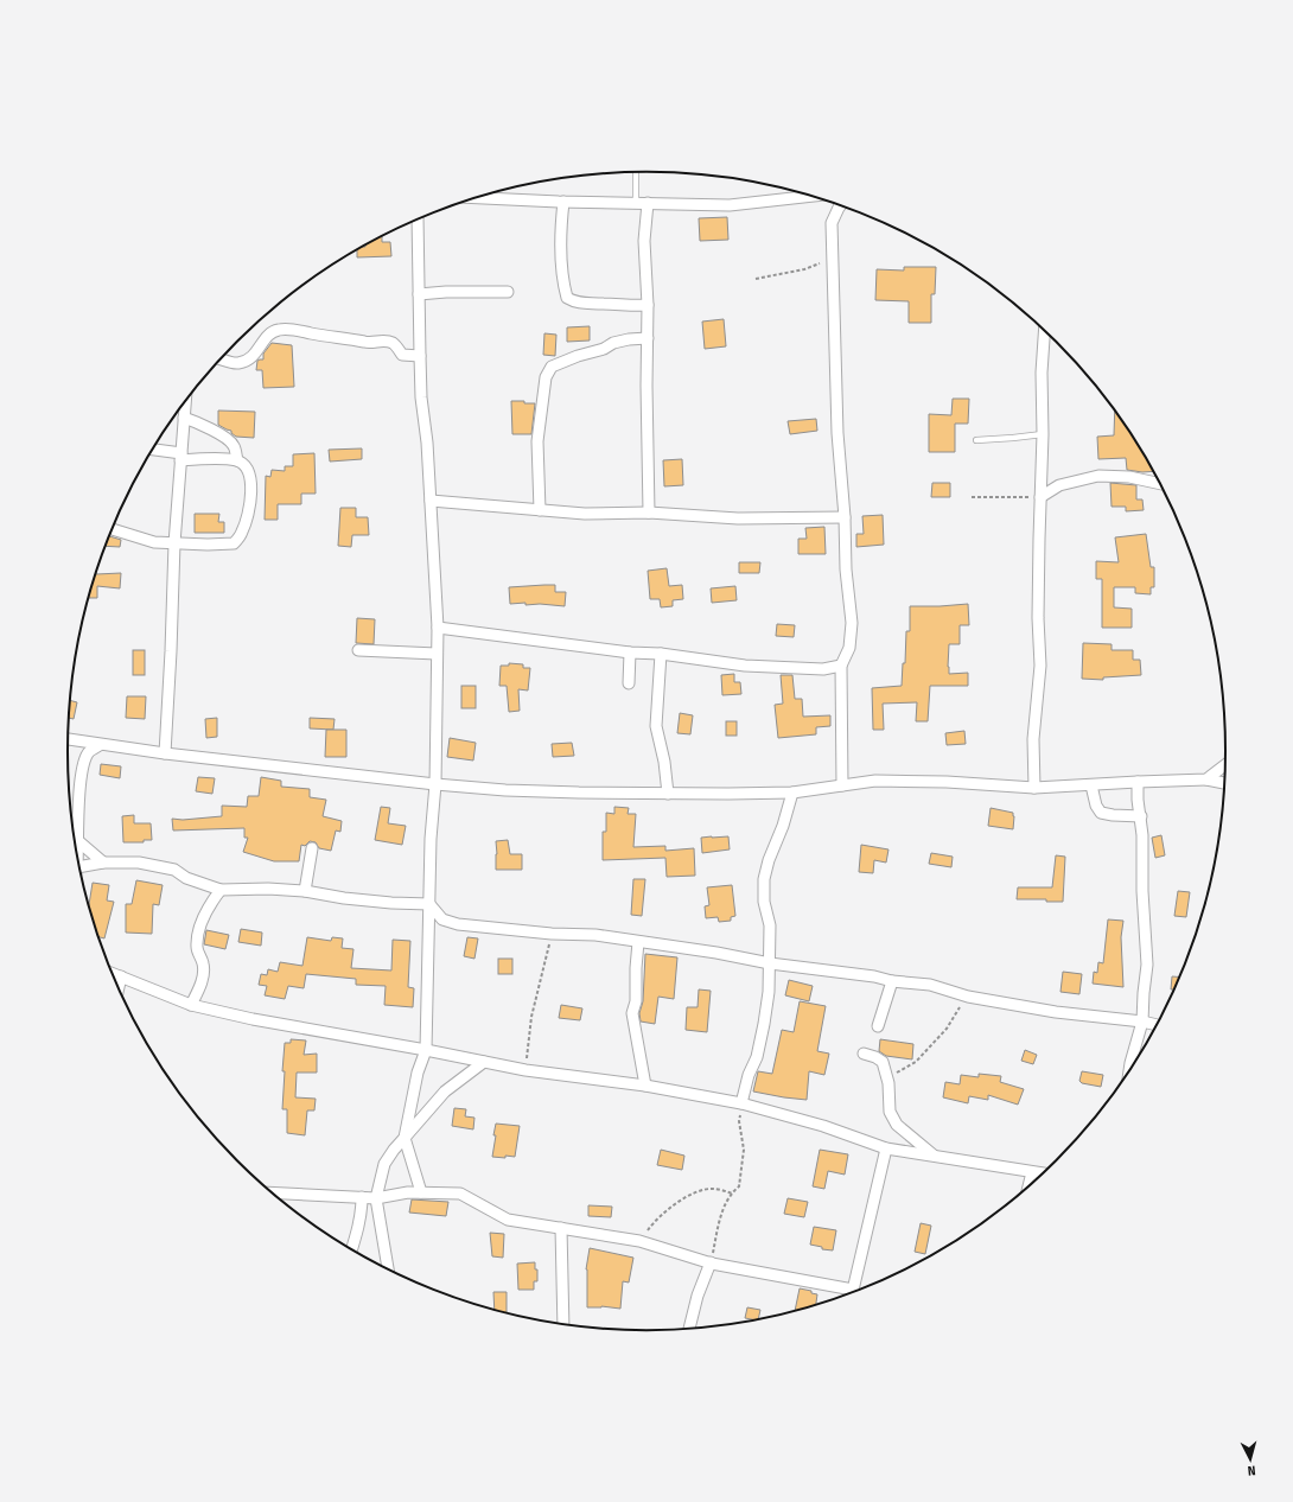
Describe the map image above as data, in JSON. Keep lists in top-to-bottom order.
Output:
{
  "north": "bottom"
}
